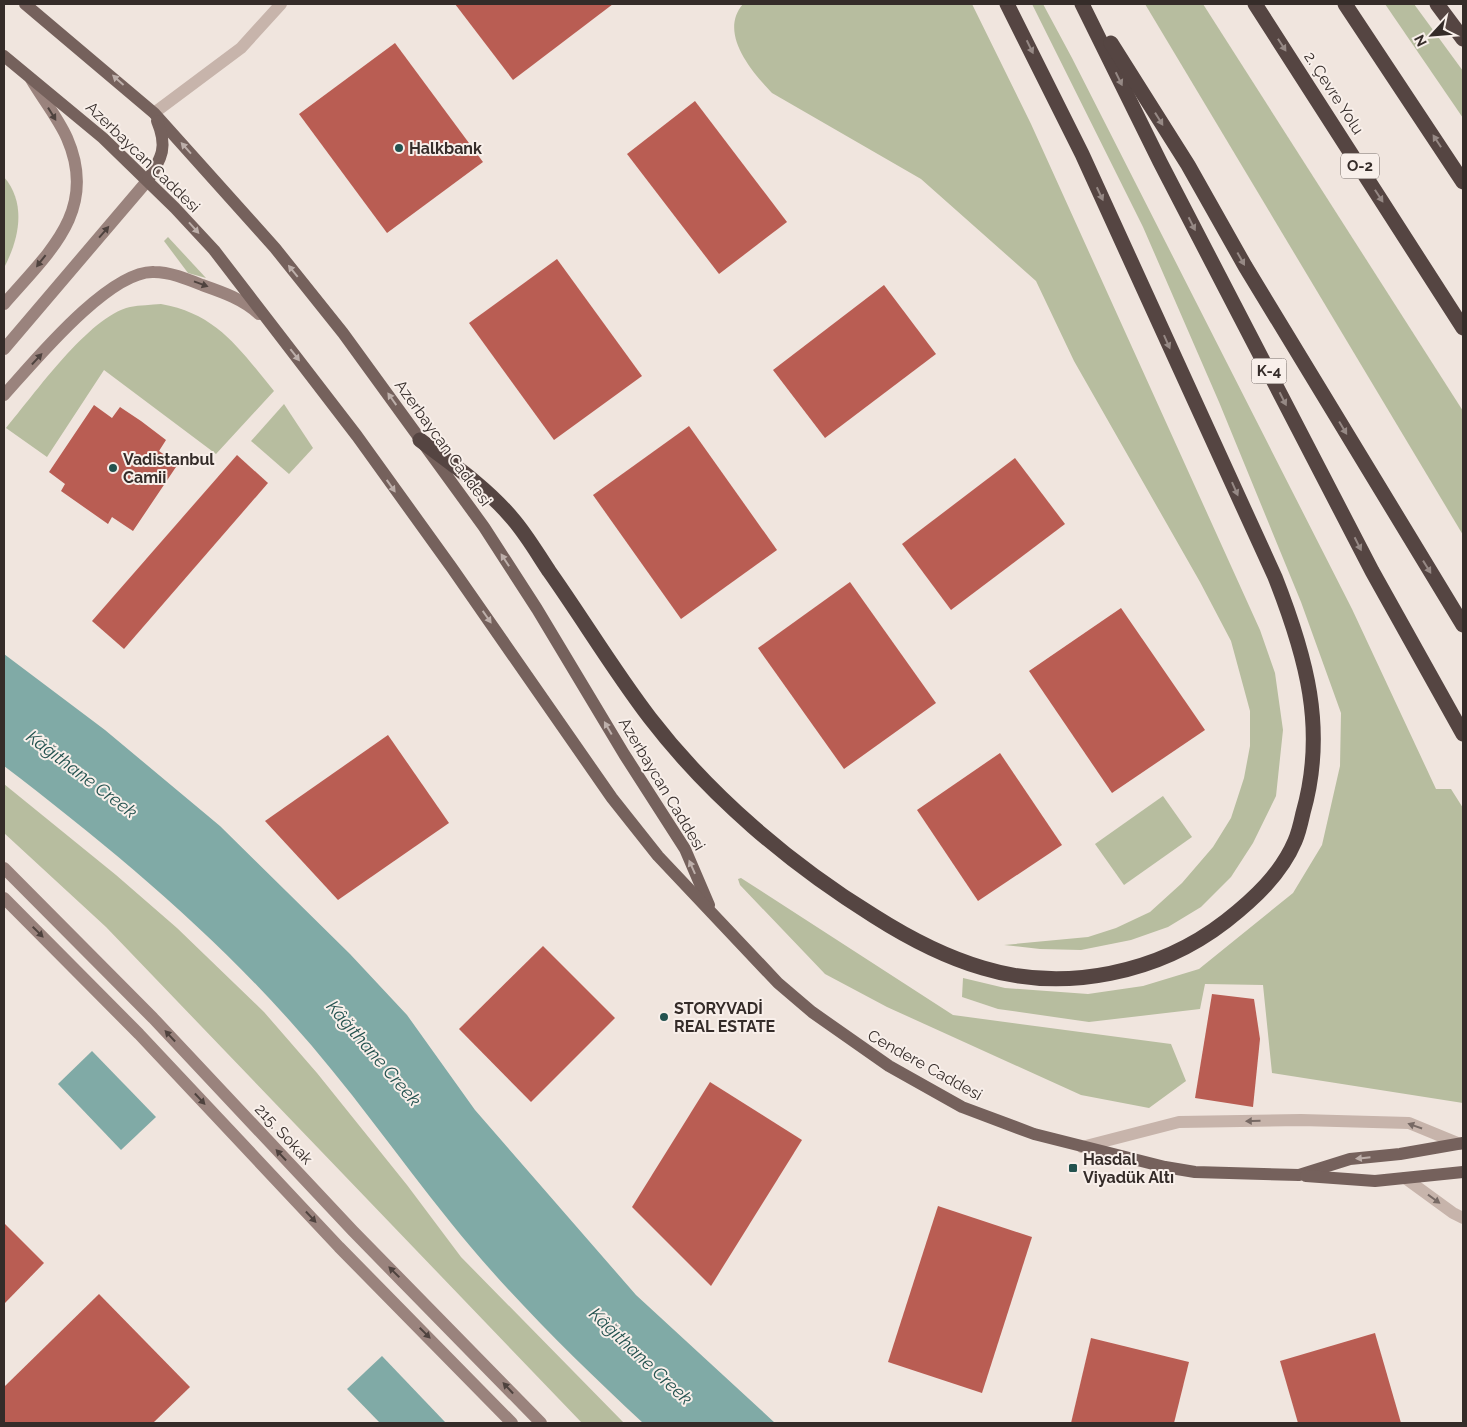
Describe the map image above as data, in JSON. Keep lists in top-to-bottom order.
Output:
{
  "streets": {
    "highway": ["2. Çevre Yolu", "O-2", "K-4"],
    "main road": ["Azerbaycan Caddesi", "Cendere Caddesi"],
    "street": ["215. Sokak"]
  },
  "crossings": [
    ["Azerbaycan Caddesi", "Cendere Caddesi"]
  ],
  "water": ["Kâğıthane Creek"],
  "places": {
    "other": ["Halkbank", "Vadistanbul Camii", "STORYVADİ REAL ESTATE"],
    "transit": ["Hasdal Viyadük Altı"]
  },
  "north": "bottom left"
}
